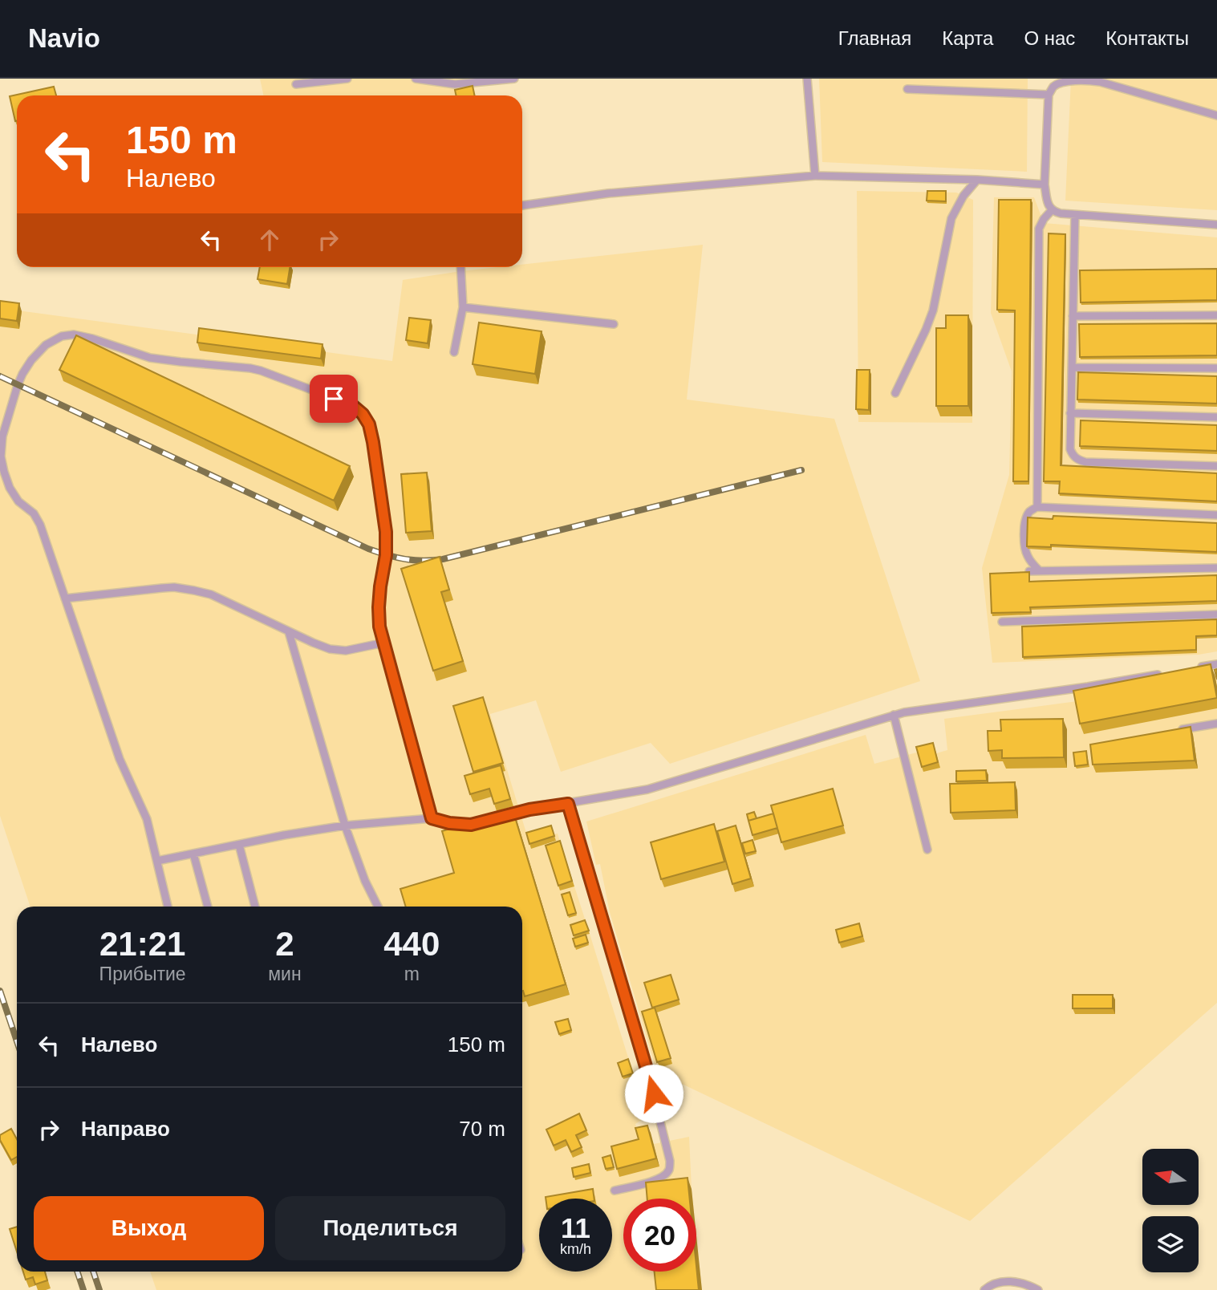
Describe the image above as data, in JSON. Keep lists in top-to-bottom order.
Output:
{
  "north": "left",
  "page": {
    "header": "Navio",
    "nav": [
      "Главная",
      "Карта",
      "О нас",
      "Контакты"
    ],
    "turn": ["150 m", "Налево"],
    "eta": [
      "21:21",
      "Прибытие",
      "2",
      "мин",
      "440",
      "m"
    ],
    "list": [
      {
        "name": "Налево",
        "value": "150 m"
      },
      {
        "name": "Направо",
        "value": "70 m"
      }
    ],
    "buttons": ["Выход", "Поделиться"],
    "speed": "11 km/h",
    "limit": "20"
  }
}
